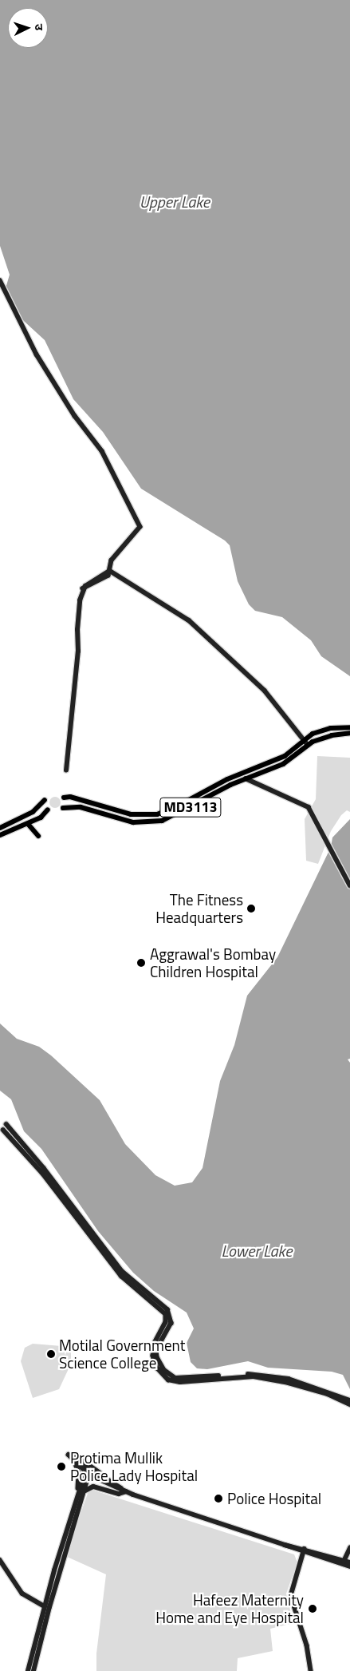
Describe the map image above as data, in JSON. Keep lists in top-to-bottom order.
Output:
{
  "streets": {
    "main road": ["MD3113"]
  },
  "water": ["Upper Lake", "Lower Lake"],
  "places": [
    "The Fitness Headquarters",
    "Aggrawal's Bombay Children Hospital",
    "Motilal Government Science College",
    "Protima Mullik Police Lady Hospital",
    "Police Hospital",
    "Hafeez Maternity Home and Eye Hospital"
  ],
  "north": "right"
}
